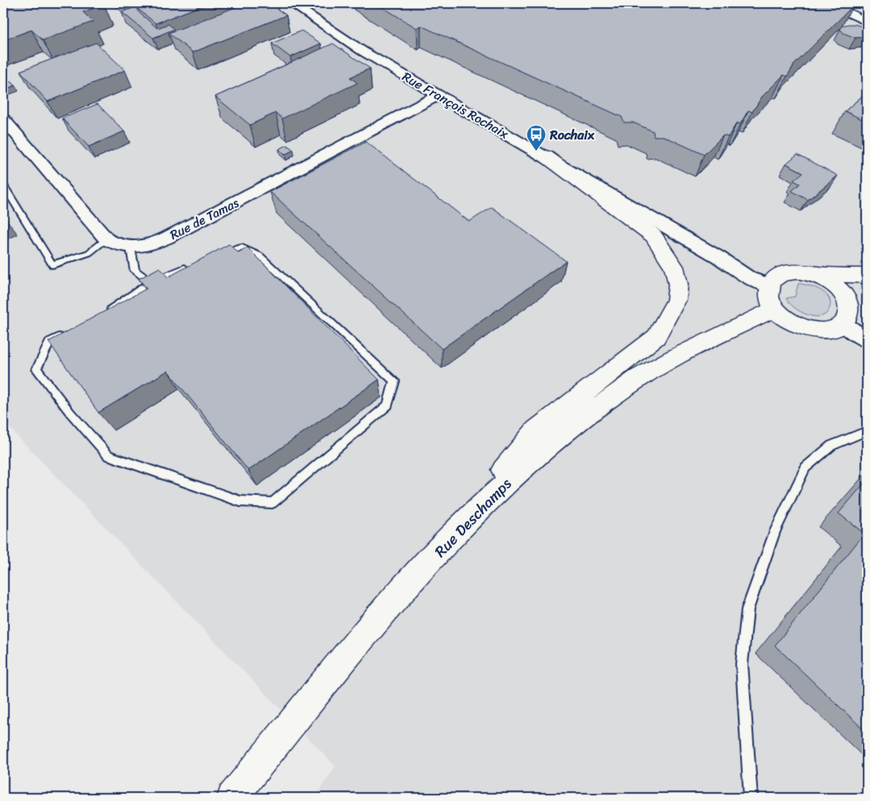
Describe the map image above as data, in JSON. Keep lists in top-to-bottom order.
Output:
{
  "streets": {
    "main road": ["Rue Deschamps"],
    "street": ["Rue François Rochaix", "Rue de Tamas"]
  },
  "crossings": [
    ["Rue François Rochaix", "Rue de Tamas"],
    ["Rue François Rochaix", "Rue Deschamps"]
  ],
  "places": {
    "bus stop": ["Rochaix"]
  }
}
